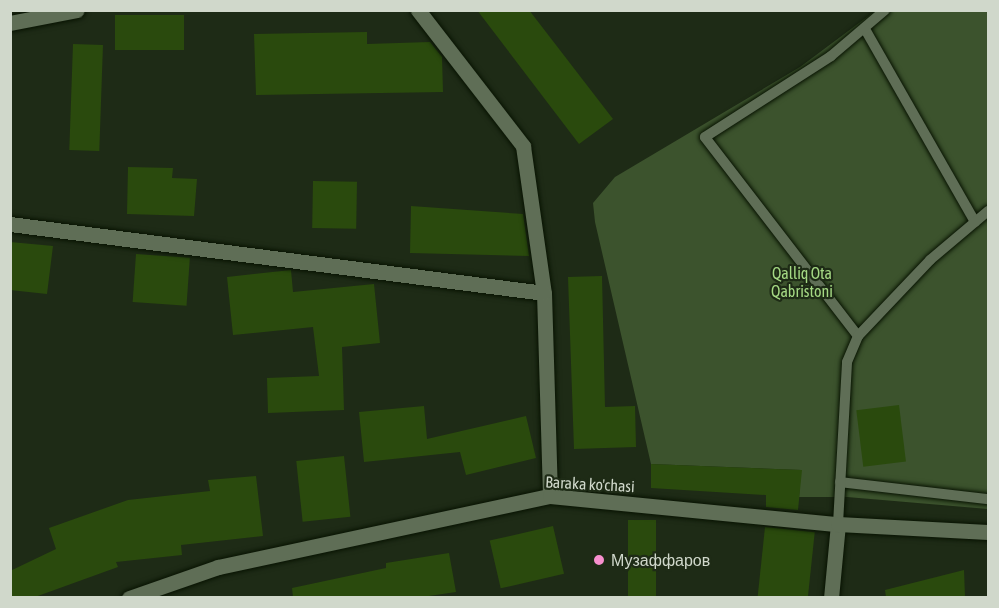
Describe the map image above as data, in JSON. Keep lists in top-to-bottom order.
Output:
{
  "streets": {
    "street": ["Baraka ko'chasi"]
  },
  "parks": ["Qalliq Ota Qabristoni"],
  "places": ["Музаффаров"]
}
